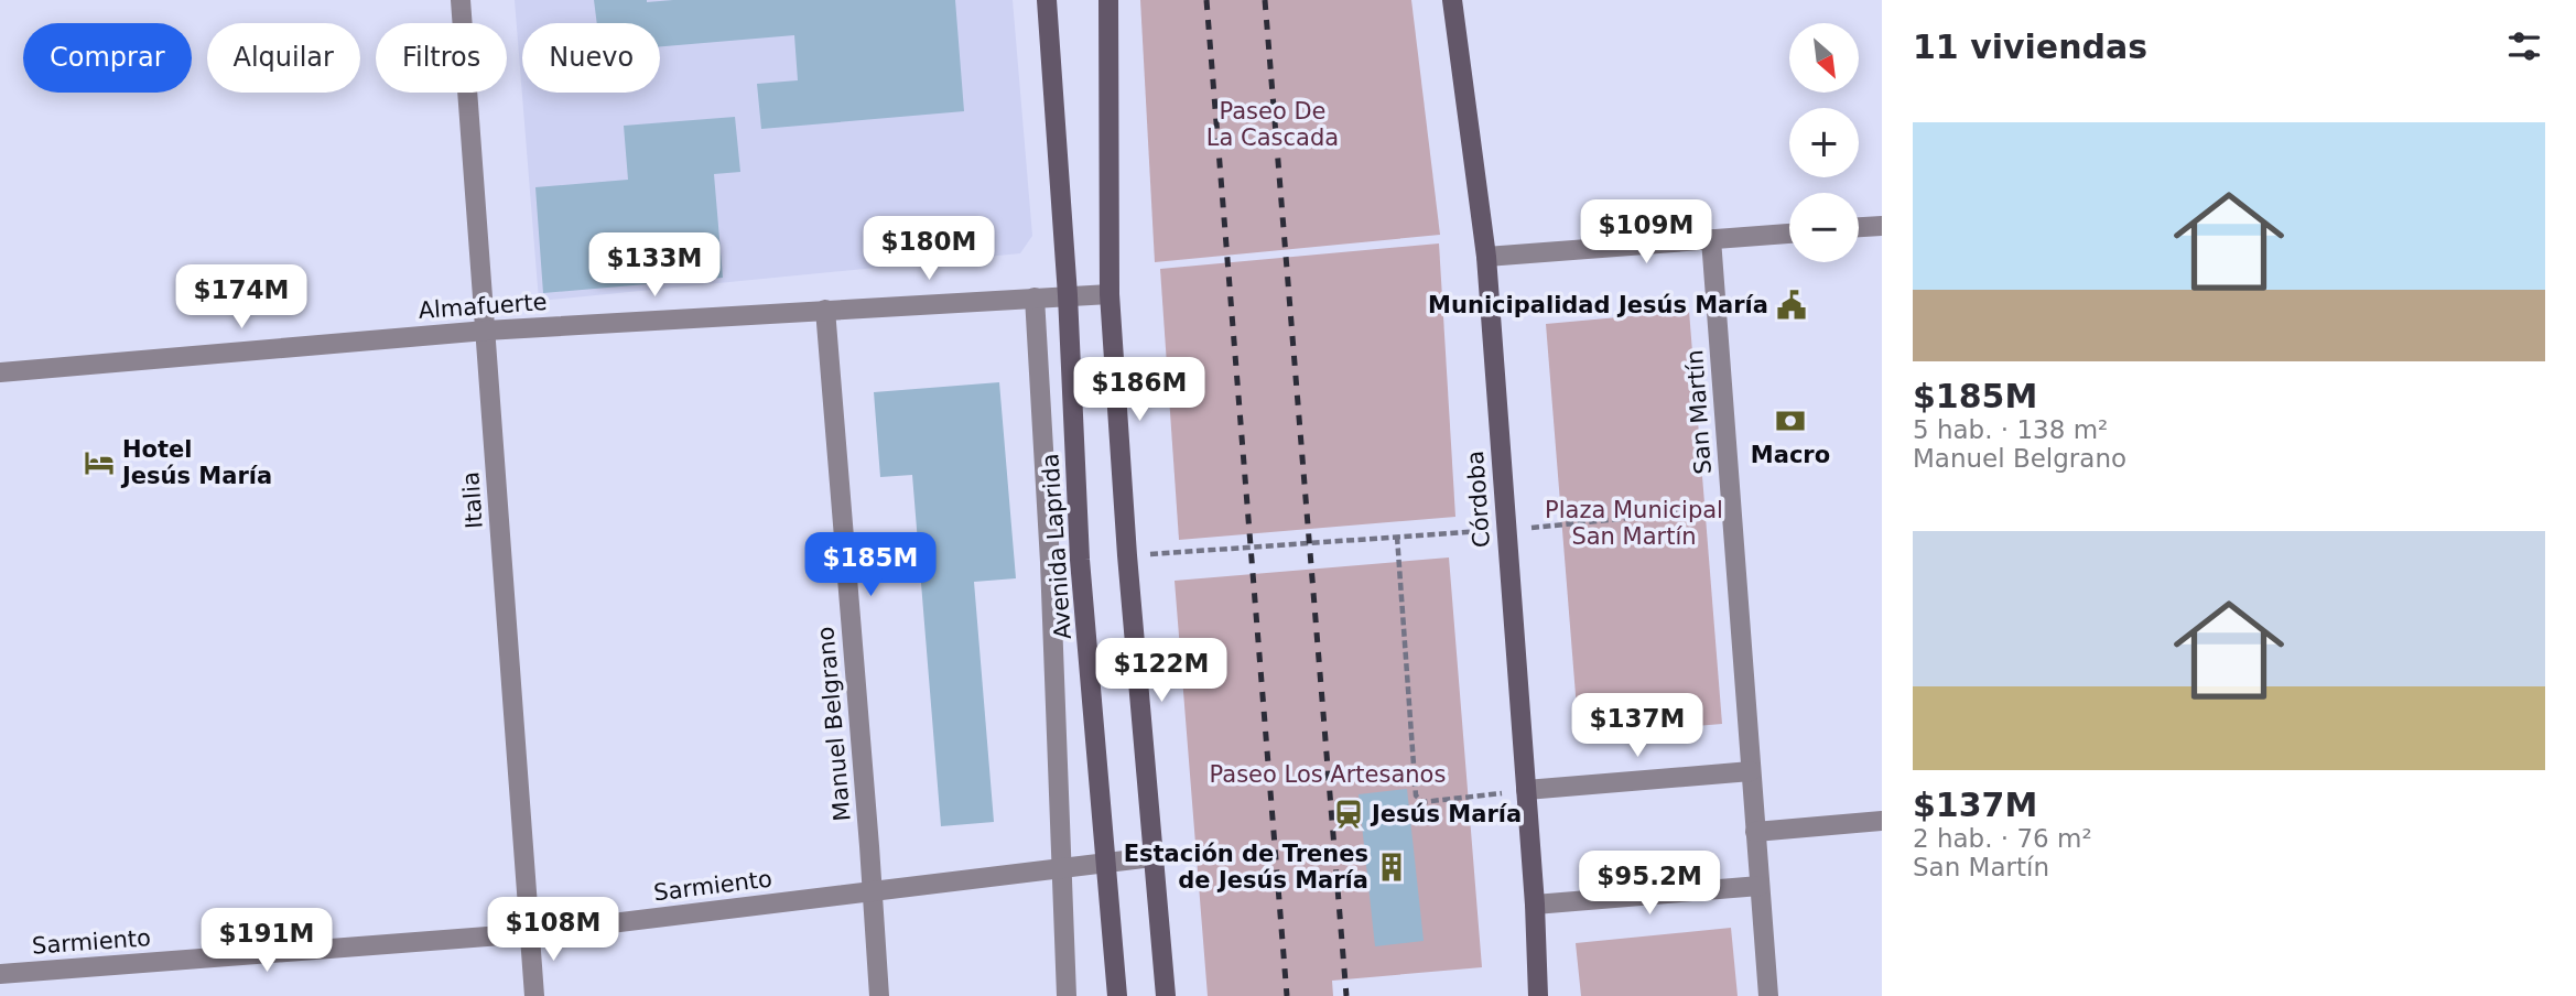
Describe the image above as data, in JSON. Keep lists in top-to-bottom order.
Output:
{
  "streets": {
    "main road": ["Córdoba", "Avenida Laprida"],
    "street": [
      "Almafuerte",
      "San Martín",
      "Italia",
      "Manuel Belgrano",
      "Sarmiento"
    ]
  },
  "crossings": [
    ["Almafuerte", "Italia"],
    ["Almafuerte", "Avenida Laprida"],
    ["Almafuerte", "Manuel Belgrano"],
    ["Italia", "Sarmiento"],
    ["Avenida Laprida", "Sarmiento"],
    ["Manuel Belgrano", "Sarmiento"]
  ],
  "parks": ["Paseo De La Cascada", "Plaza Municipal San Martín", "Paseo Los Artesanos"],
  "places": {
    "public building": ["Municipalidad Jesús María"],
    "bank": ["Macro"],
    "hotel": ["Hotel Jesús María"],
    "station": ["Jesús María"],
    "building": ["Estación de Trenes de Jesús María"]
  },
  "north": "bottom right",
  "page": {
    "heading": "11 viviendas",
    "map_buttons": ["+", "−"],
    "chip": [
      "Comprar",
      "Alquilar",
      "Filtros",
      "Nuevo"
    ],
    "list": [
      {
        "name": "$185M",
        "note": "5 hab. · 138 m² · Manuel Belgrano"
      },
      {
        "name": "$137M",
        "note": "2 hab. · 76 m² · San Martín"
      }
    ],
    "price": [
      "$109M",
      "$180M",
      "$133M",
      "$174M",
      "$186M",
      "$185M",
      "$122M",
      "$137M",
      "$95.2M",
      "$108M",
      "$191M"
    ]
  }
}
